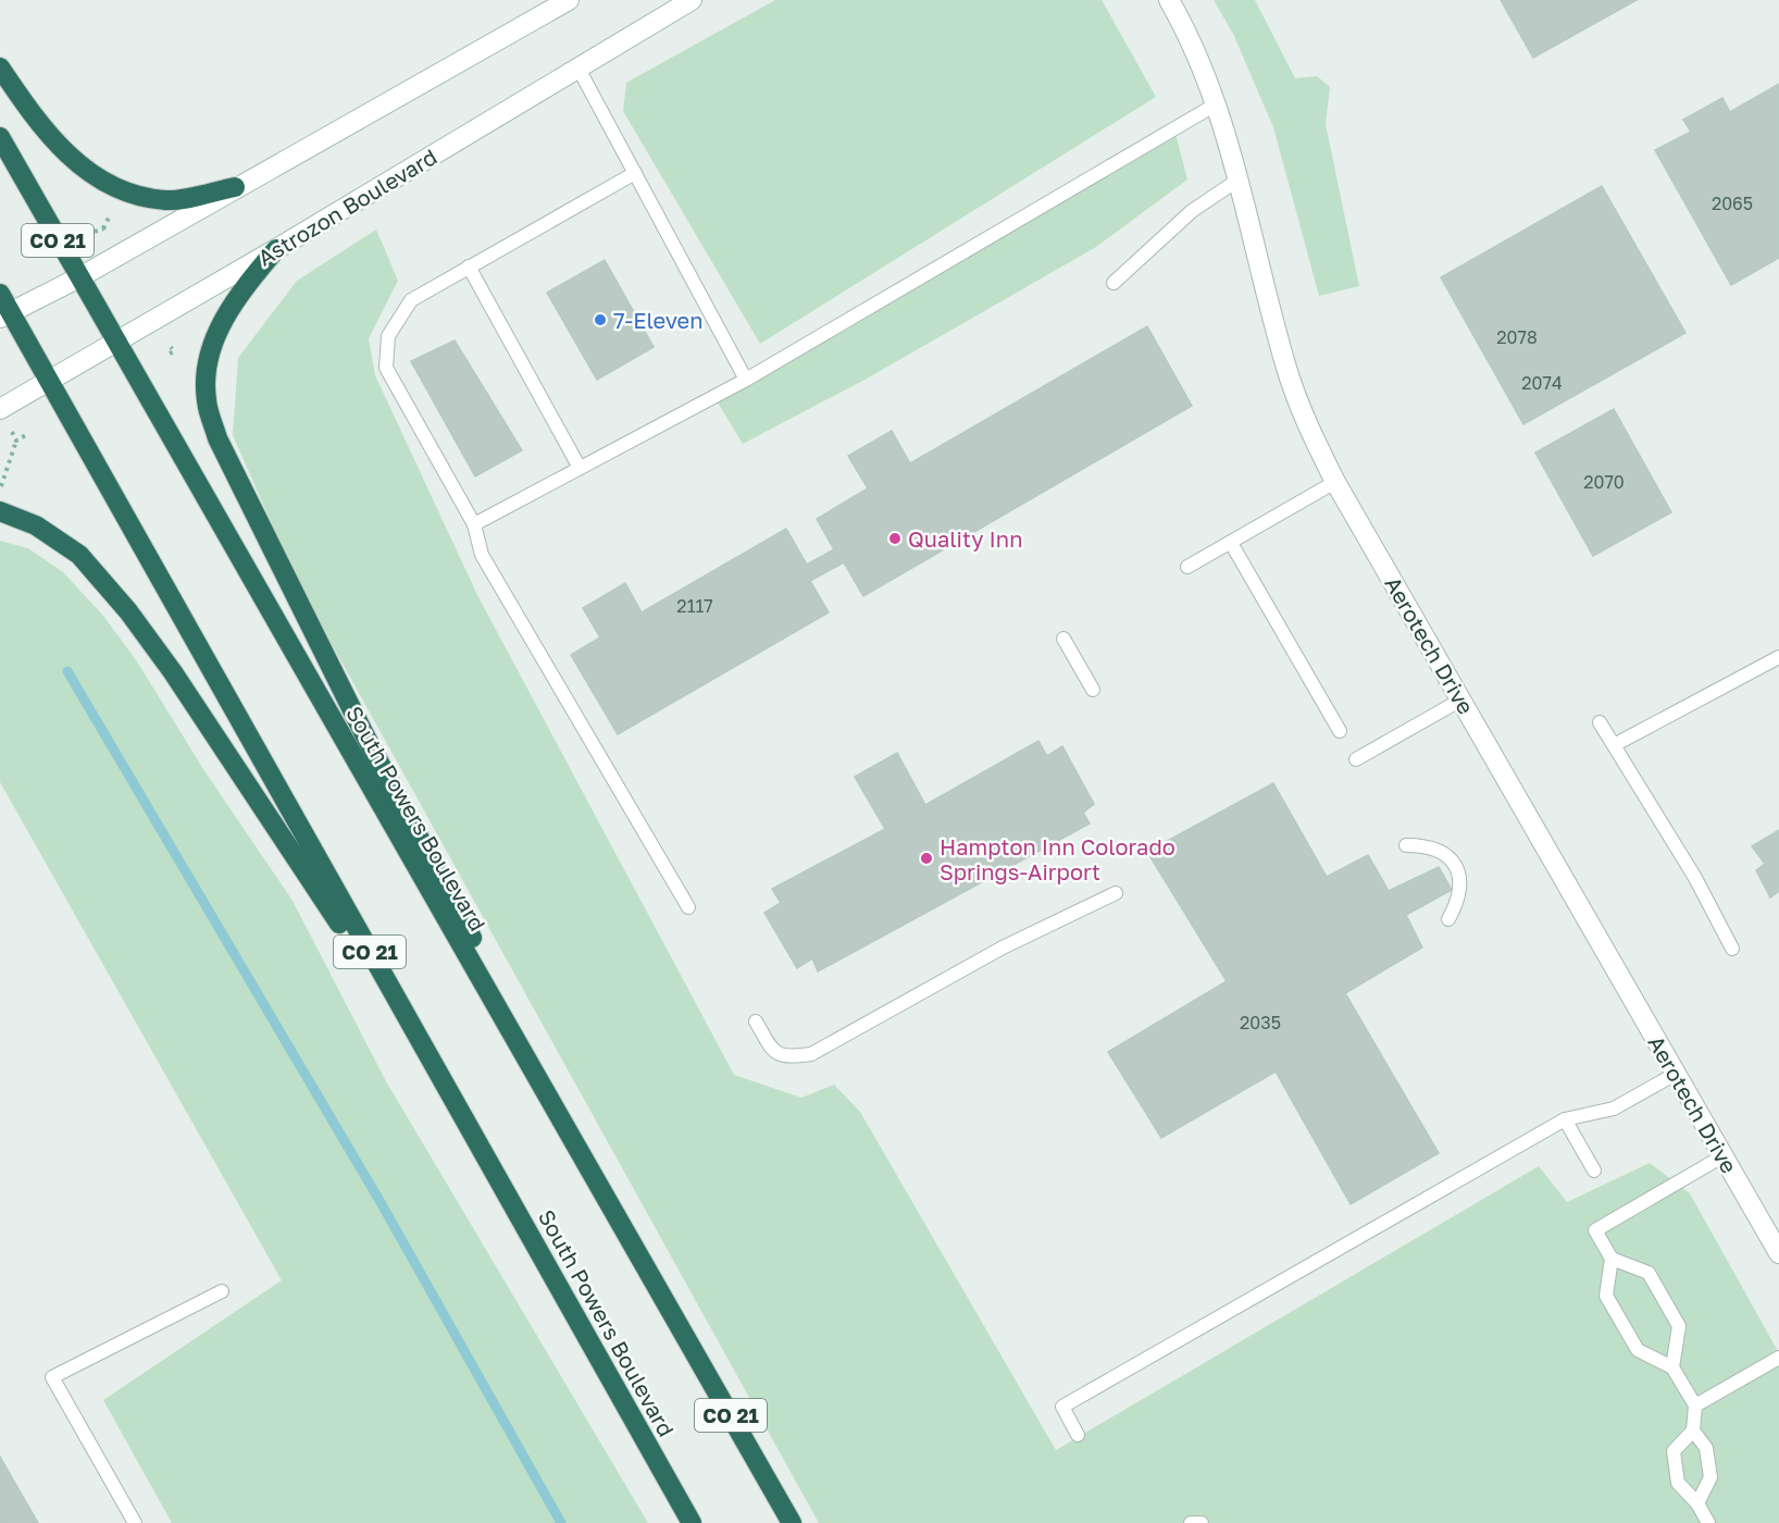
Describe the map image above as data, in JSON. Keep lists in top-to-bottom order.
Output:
{
  "streets": {
    "highway": ["CO 21", "South Powers Boulevard"],
    "main road": ["Astrozon Boulevard", "Aerotech Drive"]
  },
  "crossings": [
    ["Astrozon Boulevard", "South Powers Boulevard"]
  ],
  "places": ["7-Eleven", "Quality Inn", "Hampton Inn Colorado Springs-Airport"],
  "house_numbers": [
    "2065",
    "2078",
    "2074",
    "2070",
    "2117",
    "2035"
  ]
}
